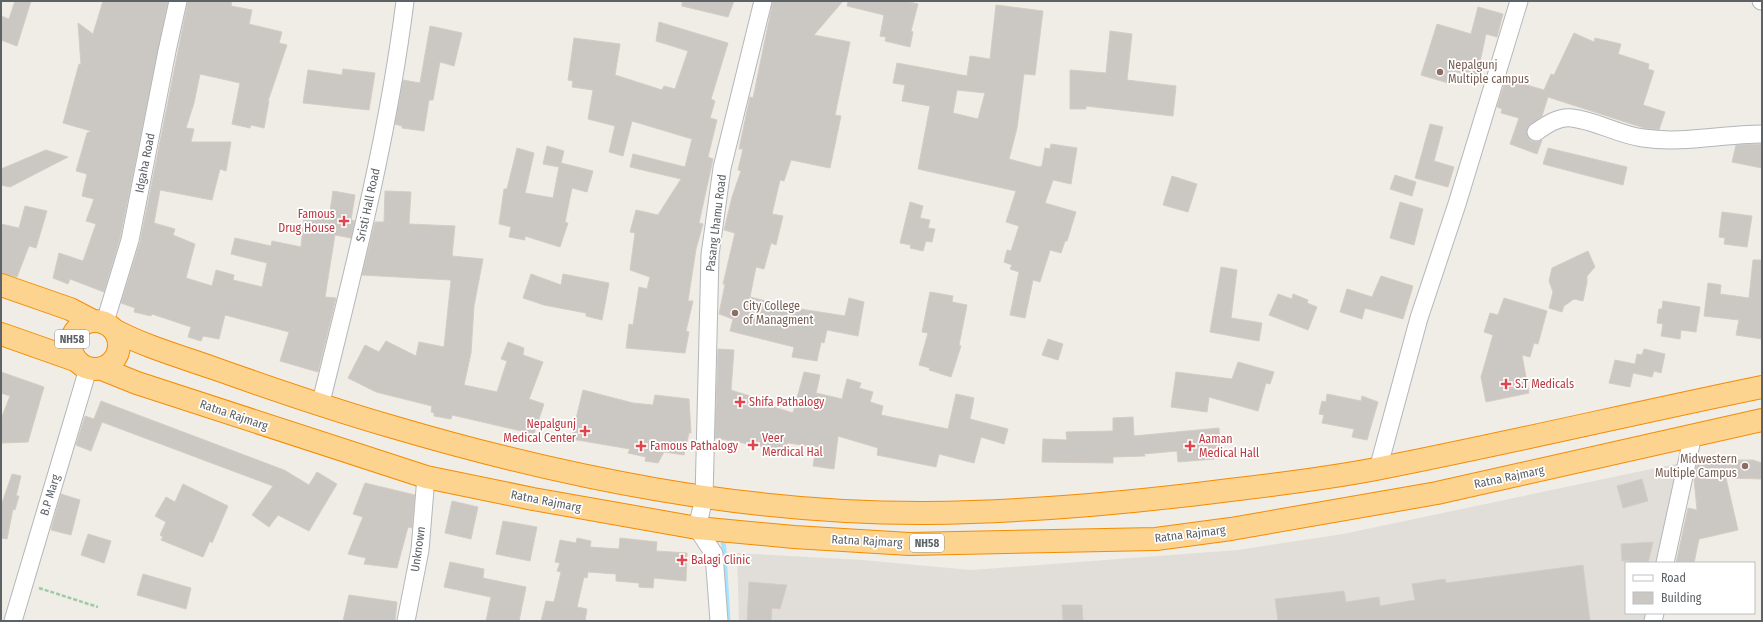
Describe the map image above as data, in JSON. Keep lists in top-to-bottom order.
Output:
{
  "streets": {
    "highway": ["NH58", "Ratna Rajmarg"],
    "street": [
      "Idgaha Road",
      "Sristi Hall Road",
      "Pasang Lhamu Road",
      "B.P Marg",
      "Unknown"
    ]
  },
  "crossings": [
    ["Idgaha Road", "NH58"],
    ["Idgaha Road", "Ratna Rajmarg"],
    ["Idgaha Road", "B.P Marg"],
    ["Sristi Hall Road", "NH58"],
    ["Pasang Lhamu Road", "NH58"],
    ["Pasang Lhamu Road", "Ratna Rajmarg"],
    ["NH58", "Ratna Rajmarg"],
    ["NH58", "B.P Marg"],
    ["Ratna Rajmarg", "B.P Marg"],
    ["Ratna Rajmarg", "Unknown"]
  ],
  "places": {
    "other": ["Nepalgunj Multiple campus", "City College of Managment", "Midwestern Multiple Campus"],
    "health": [
      "Famous Drug House",
      "S.T Medicals",
      "Shifa Pathalogy",
      "Nepalgunj Medical Center",
      "Veer Merdical Hal",
      "Famous Pathalogy",
      "Aaman Medical Hall",
      "Balagi Clinic"
    ]
  },
  "legend": ["Road", "Building"]
}
